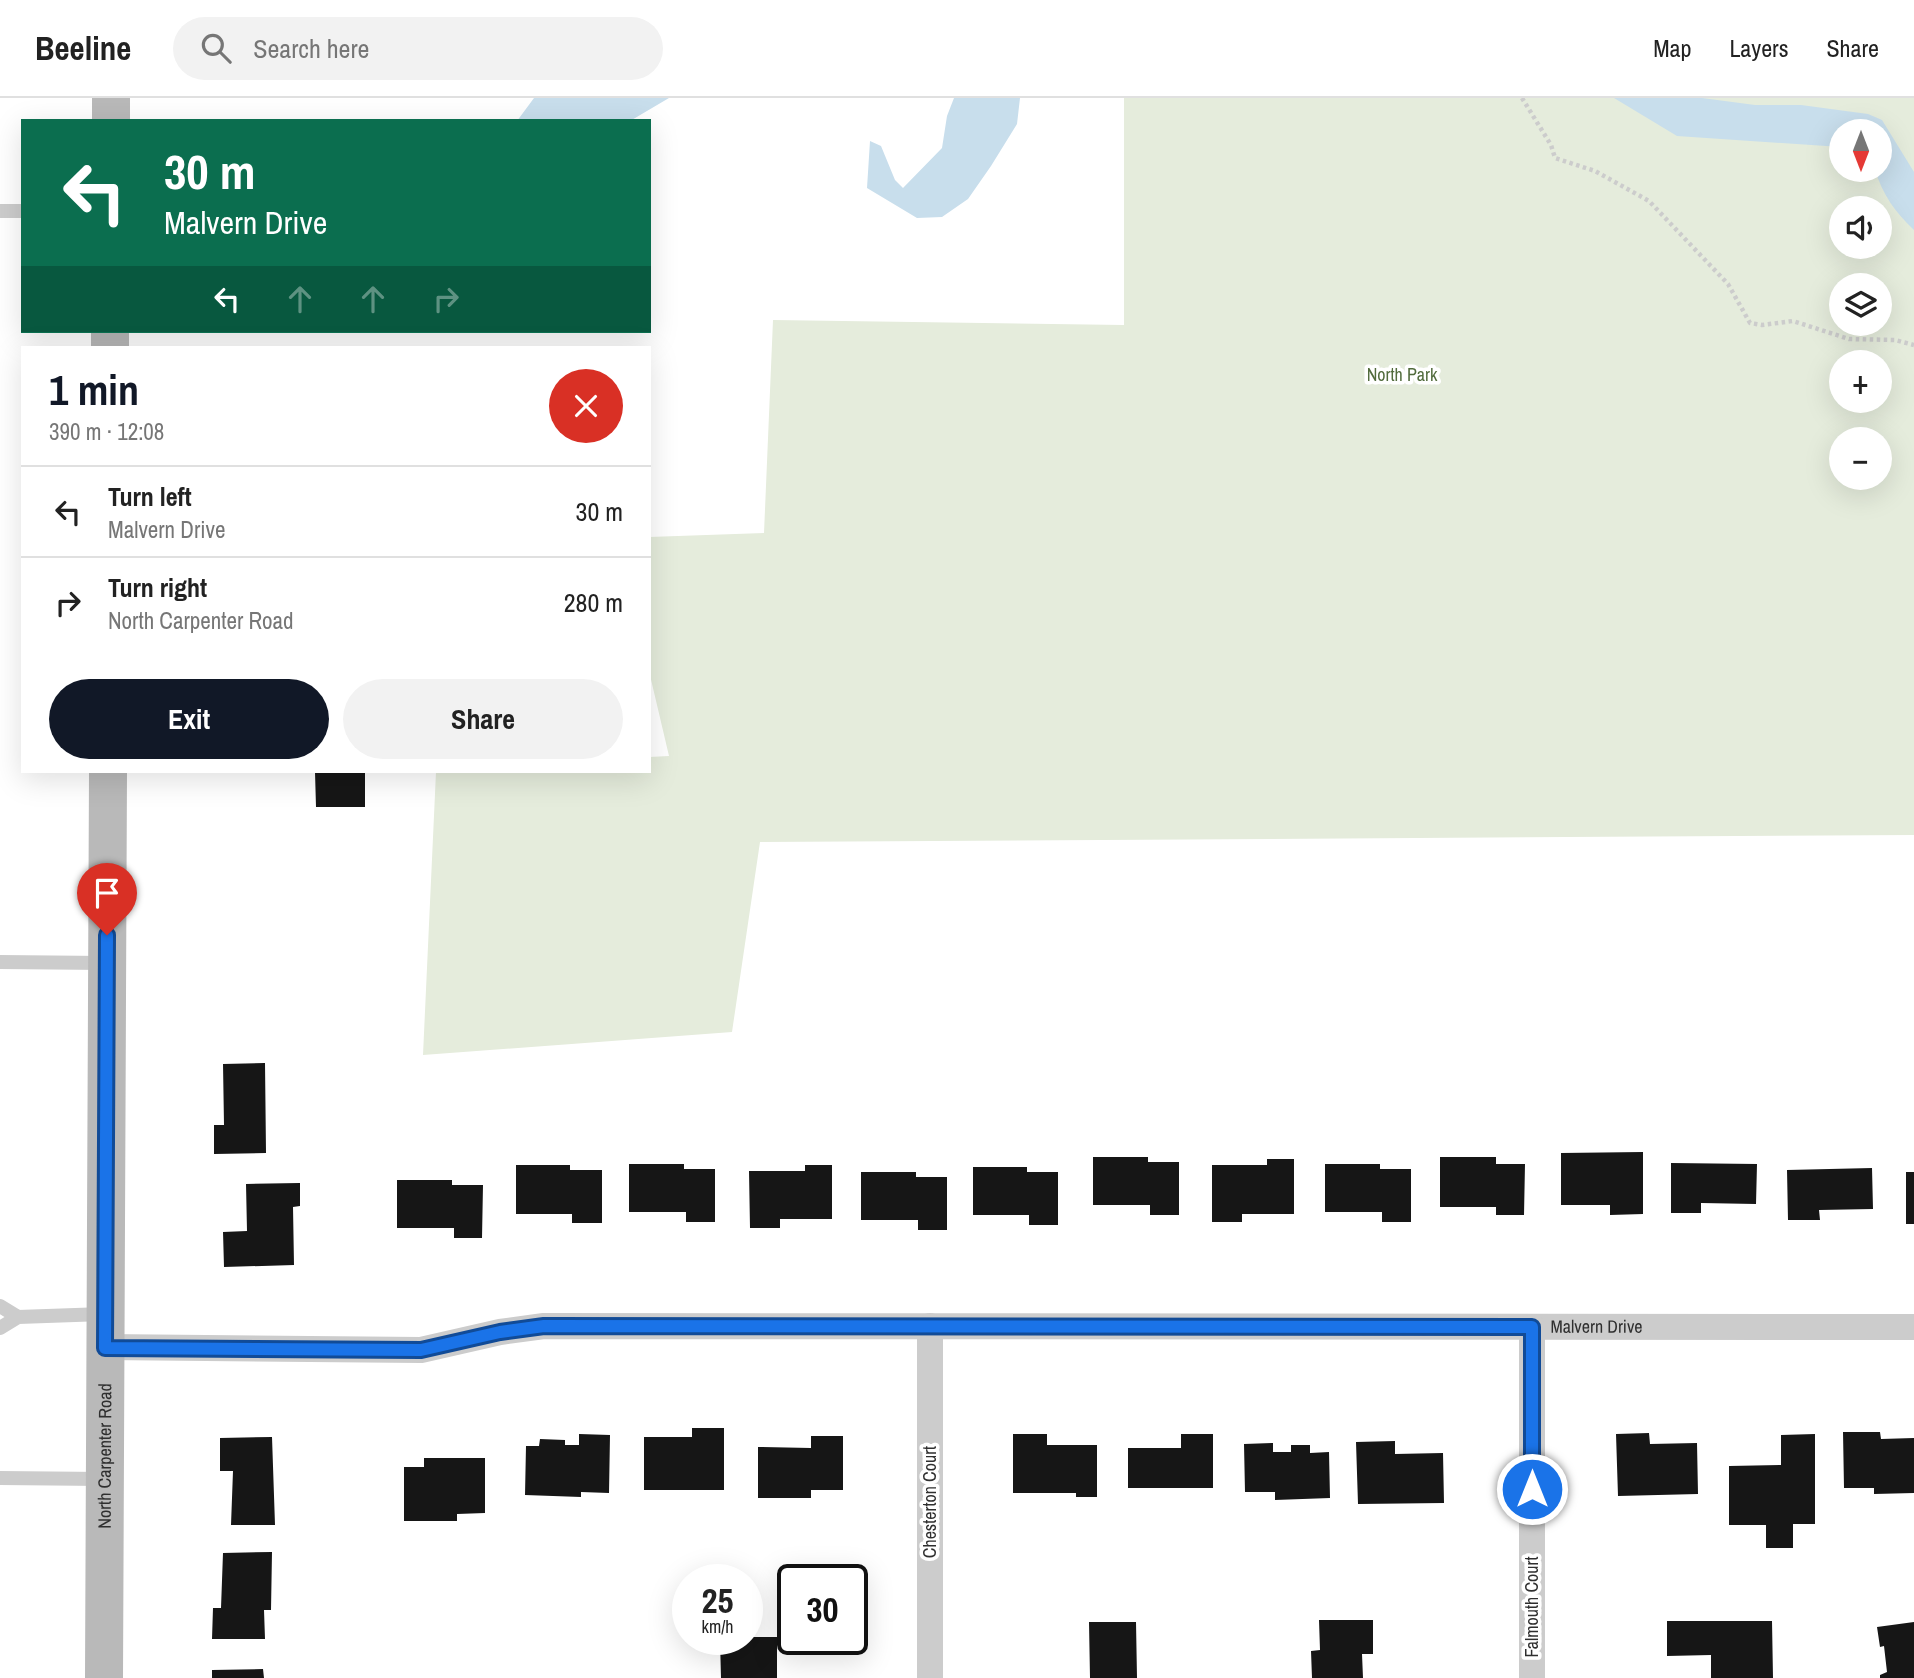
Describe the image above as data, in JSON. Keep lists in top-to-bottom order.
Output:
{
  "streets": {
    "street": [
      "Malvern Drive",
      "North Carpenter Road",
      "Chesterton Court",
      "Falmouth Court"
    ]
  },
  "crossings": [
    ["Malvern Drive", "North Carpenter Road"],
    ["Malvern Drive", "Chesterton Court"],
    ["Malvern Drive", "Falmouth Court"]
  ],
  "parks": ["North Park"],
  "north": "bottom",
  "page": {
    "header": "Beeline",
    "search": "Search here",
    "nav": ["Map", "Layers", "Share"],
    "map_buttons": ["+", "−"],
    "turn": ["30 m", "Malvern Drive"],
    "heading": ["1 min", "390 m · 12:08"],
    "list": [
      {
        "name": "Turn left",
        "note": "Malvern Drive",
        "value": "30 m"
      },
      {
        "name": "Turn right",
        "note": "North Carpenter Road",
        "value": "280 m"
      }
    ],
    "buttons": ["Exit", "Share"],
    "speed": "25 km/h",
    "limit": "30"
  }
}
